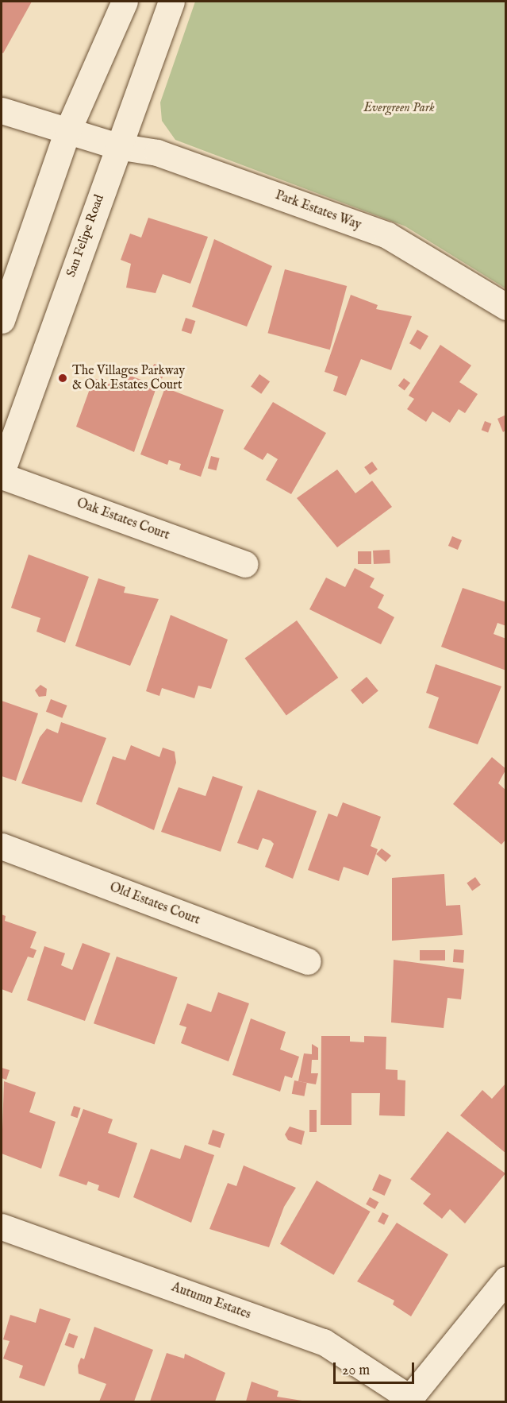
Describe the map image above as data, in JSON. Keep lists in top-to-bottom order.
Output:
{
  "streets": {
    "street": [
      "Park Estates Way",
      "San Felipe Road",
      "Oak Estates Court",
      "Old Estates Court",
      "Autumn Estates"
    ]
  },
  "crossings": [
    ["Park Estates Way", "San Felipe Road"]
  ],
  "parks": ["Evergreen Park"],
  "places": ["The Villages Parkway & Oak Estates Court"],
  "scale_bar": "20 m"
}
